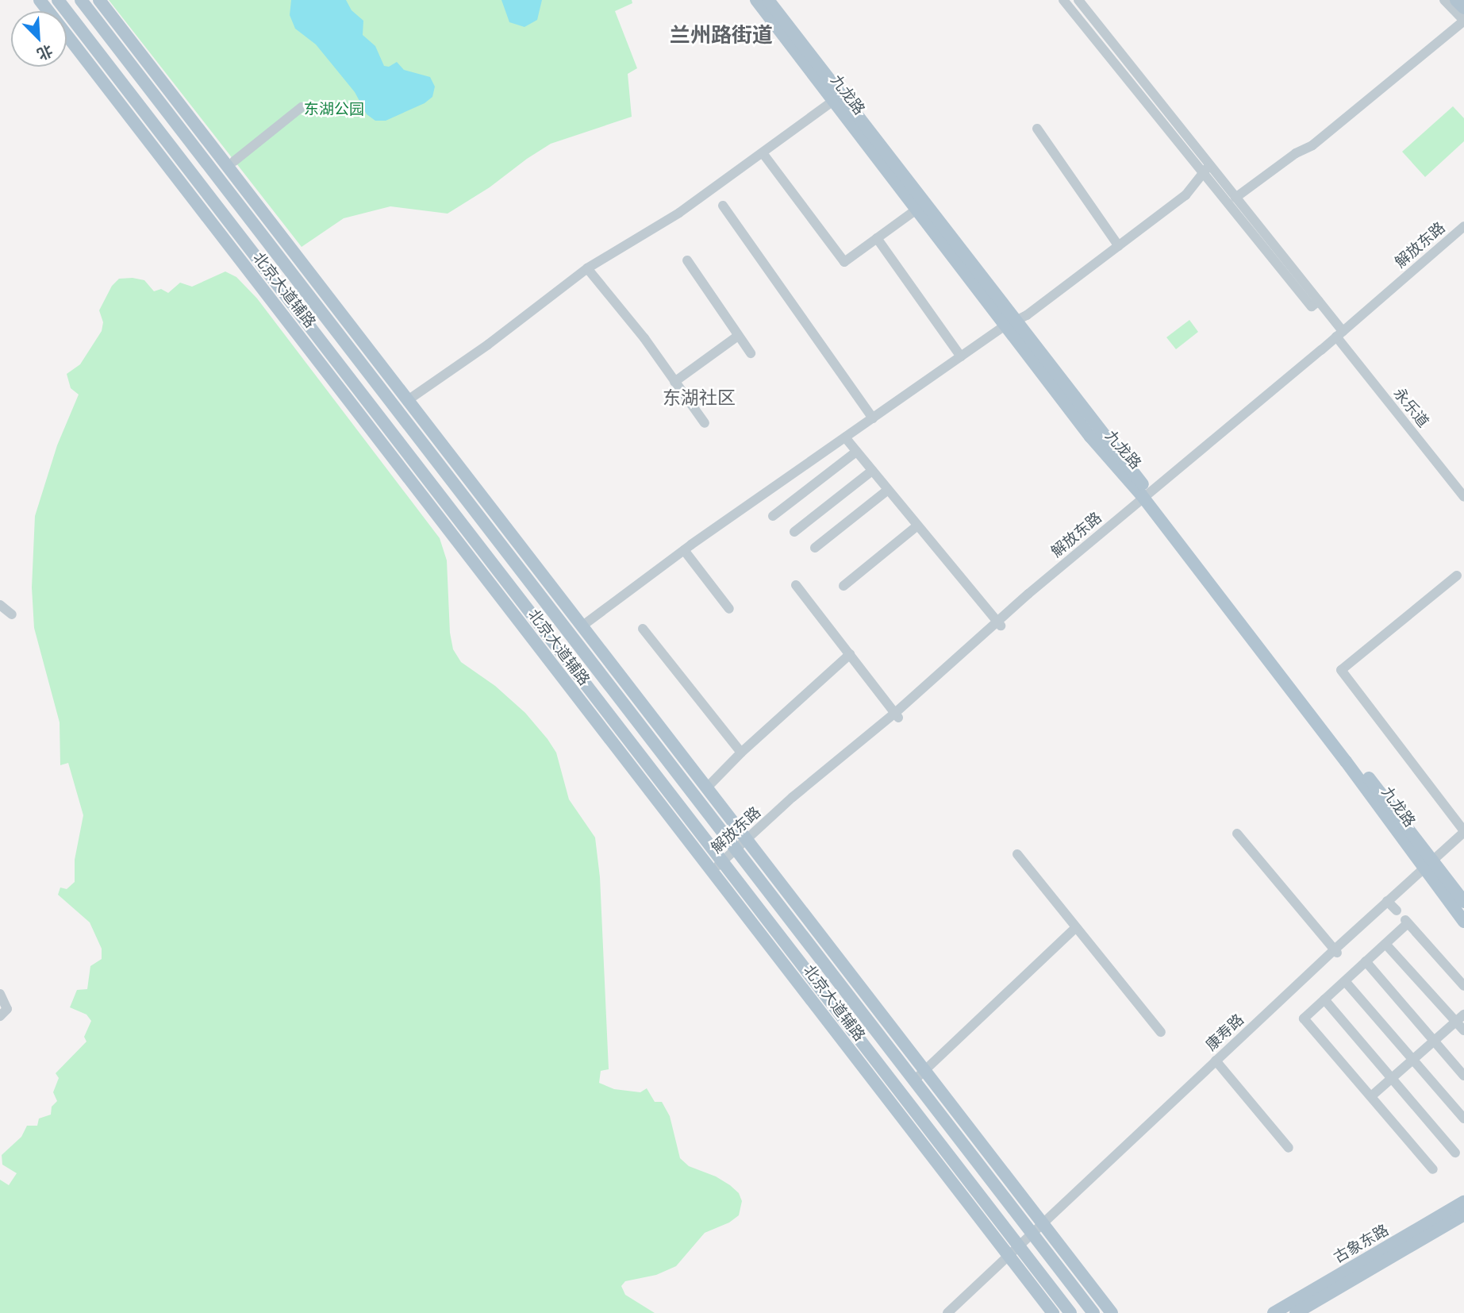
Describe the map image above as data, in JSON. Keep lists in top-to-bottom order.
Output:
{
  "streets": {
    "main road": ["九龙路", "北京大道辅路", "古象东路"],
    "street": ["解放东路", "永乐道", "康寿路"]
  },
  "crossings": [
    ["九龙路", "解放东路"],
    ["九龙路", "康寿路"],
    ["解放东路", "北京大道辅路"],
    ["解放东路", "永乐道"],
    ["北京大道辅路", "康寿路"]
  ],
  "districts": ["兰州路街道", "东湖社区"],
  "parks": ["东湖公园"],
  "north": "bottom right"
}
